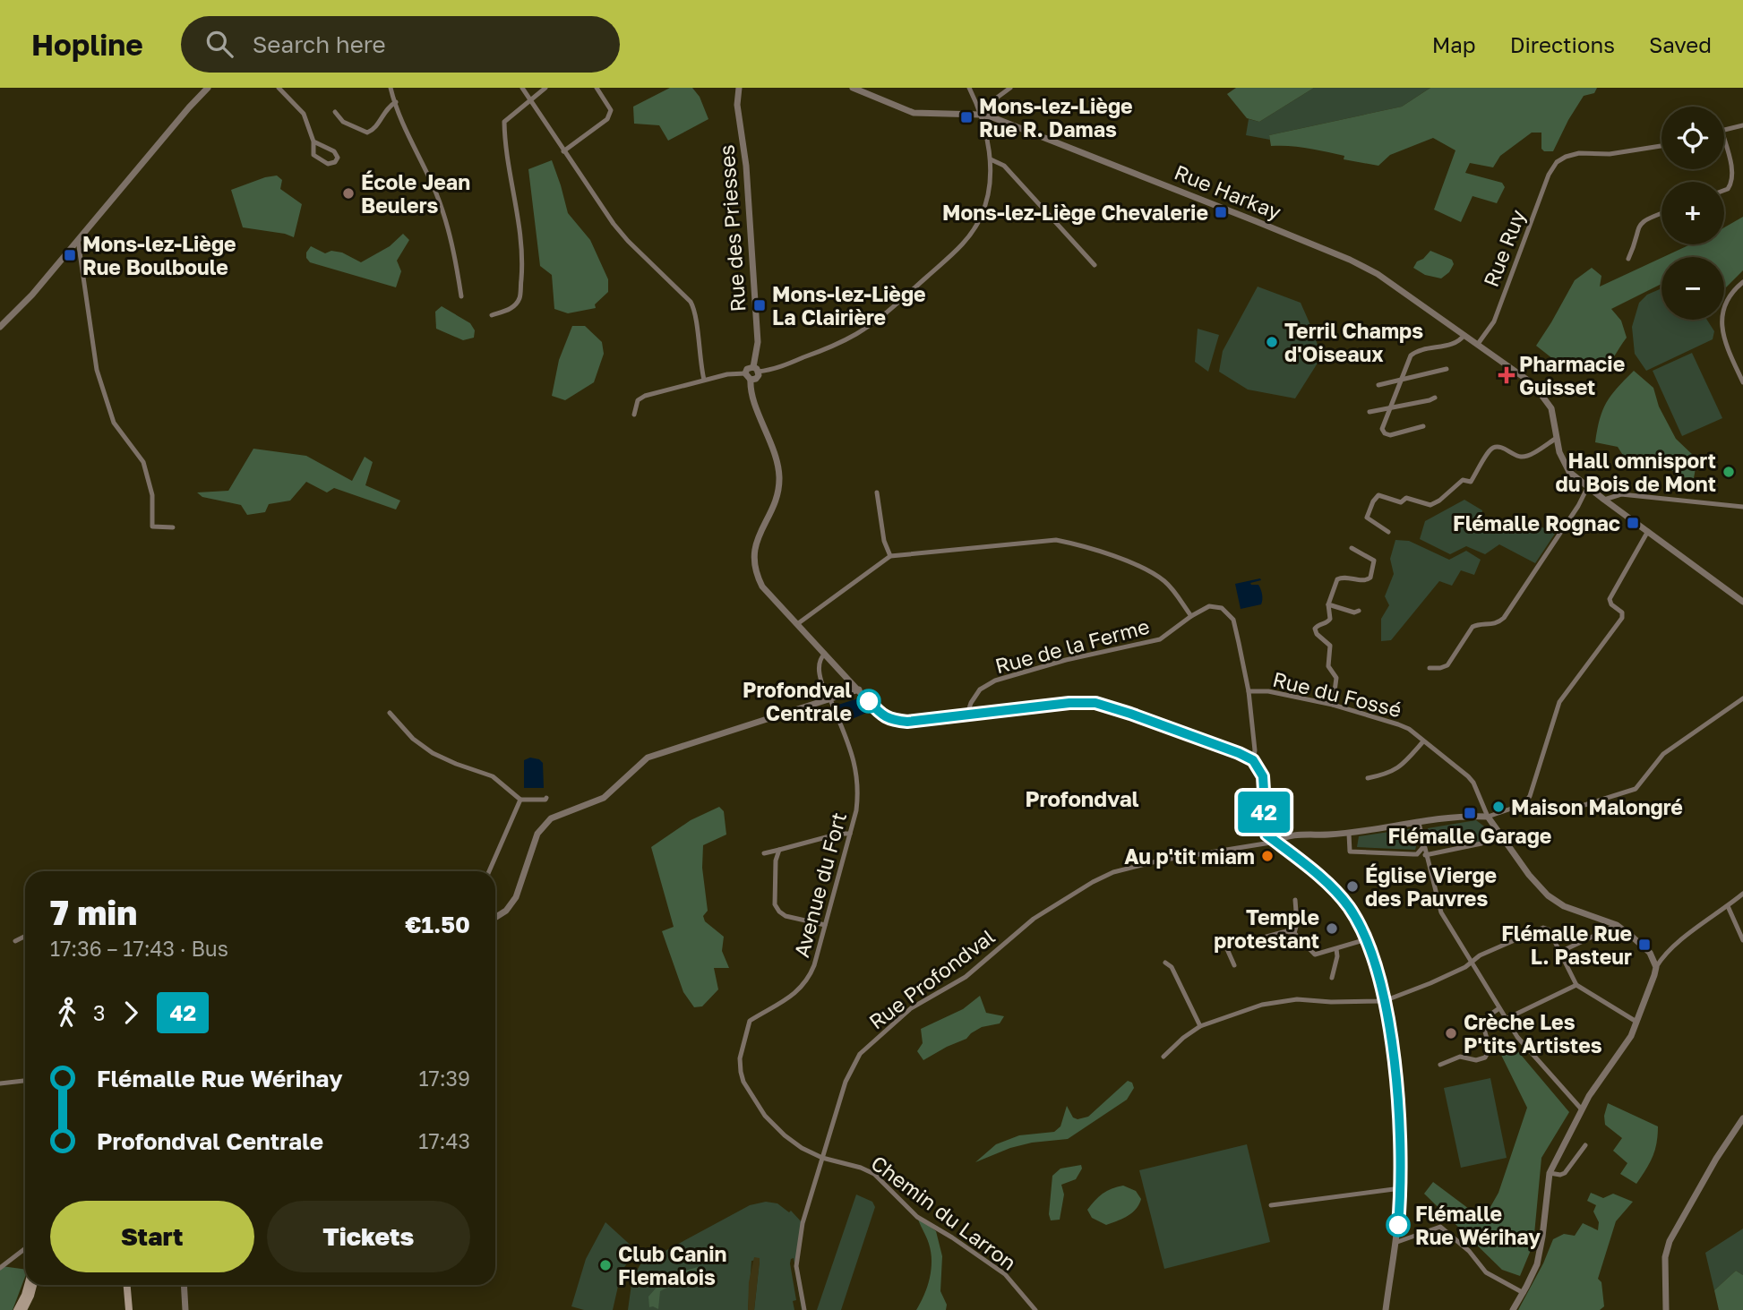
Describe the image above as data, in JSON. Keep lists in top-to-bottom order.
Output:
{
  "streets": {
    "street": [
      "Rue Harkay",
      "Rue des Priesses",
      "Rue Ruy",
      "Rue de la Ferme",
      "Rue du Fossé",
      "Avenue du Fort",
      "Rue Profondval",
      "Chemin du Larron"
    ]
  },
  "crossings": [
    ["Rue Harkay", "Rue Ruy"],
    ["Rue de la Ferme", "Rue du Fossé"],
    ["Avenue du Fort", "Rue Profondval"],
    ["Avenue du Fort", "Chemin du Larron"],
    ["Rue Profondval", "Chemin du Larron"]
  ],
  "districts": ["Profondval"],
  "places": {
    "transit": [
      "Mons-lez-Liège Rue R. Damas",
      "Mons-lez-Liège Chevalerie",
      "Mons-lez-Liège Rue Boulboule",
      "Mons-lez-Liège La Clairière",
      "Flémalle Rognac",
      "Flémalle Garage",
      "Flémalle Rue L. Pasteur"
    ],
    "other": [
      "École Jean Beulers",
      "Terril Champs d'Oiseaux",
      "Hall omnisport du Bois de Mont",
      "Profondval Centrale",
      "Maison Malongré",
      "Au p'tit miam",
      "Église Vierge des Pauvres",
      "Temple protestant",
      "Crèche Les P'tits Artistes",
      "Flémalle Rue Wérihay",
      "Club Canin Flemalois"
    ],
    "health": ["Pharmacie Guisset"]
  },
  "lines": ["bus line 42"],
  "page": {
    "header": "Hopline",
    "search": "Search here",
    "nav": ["Map", "Directions", "Saved"],
    "on_map": "42",
    "map_buttons": ["+", "−"],
    "heading": ["7 min", "17:36 – 17:43 · Bus", "€1.50"],
    "legs": ["3", "42"],
    "list": [
      {
        "name": "Flémalle Rue Wérihay",
        "value": "17:39"
      },
      {
        "name": "Profondval Centrale",
        "value": "17:43"
      }
    ],
    "buttons": ["Start", "Tickets"]
  }
}
